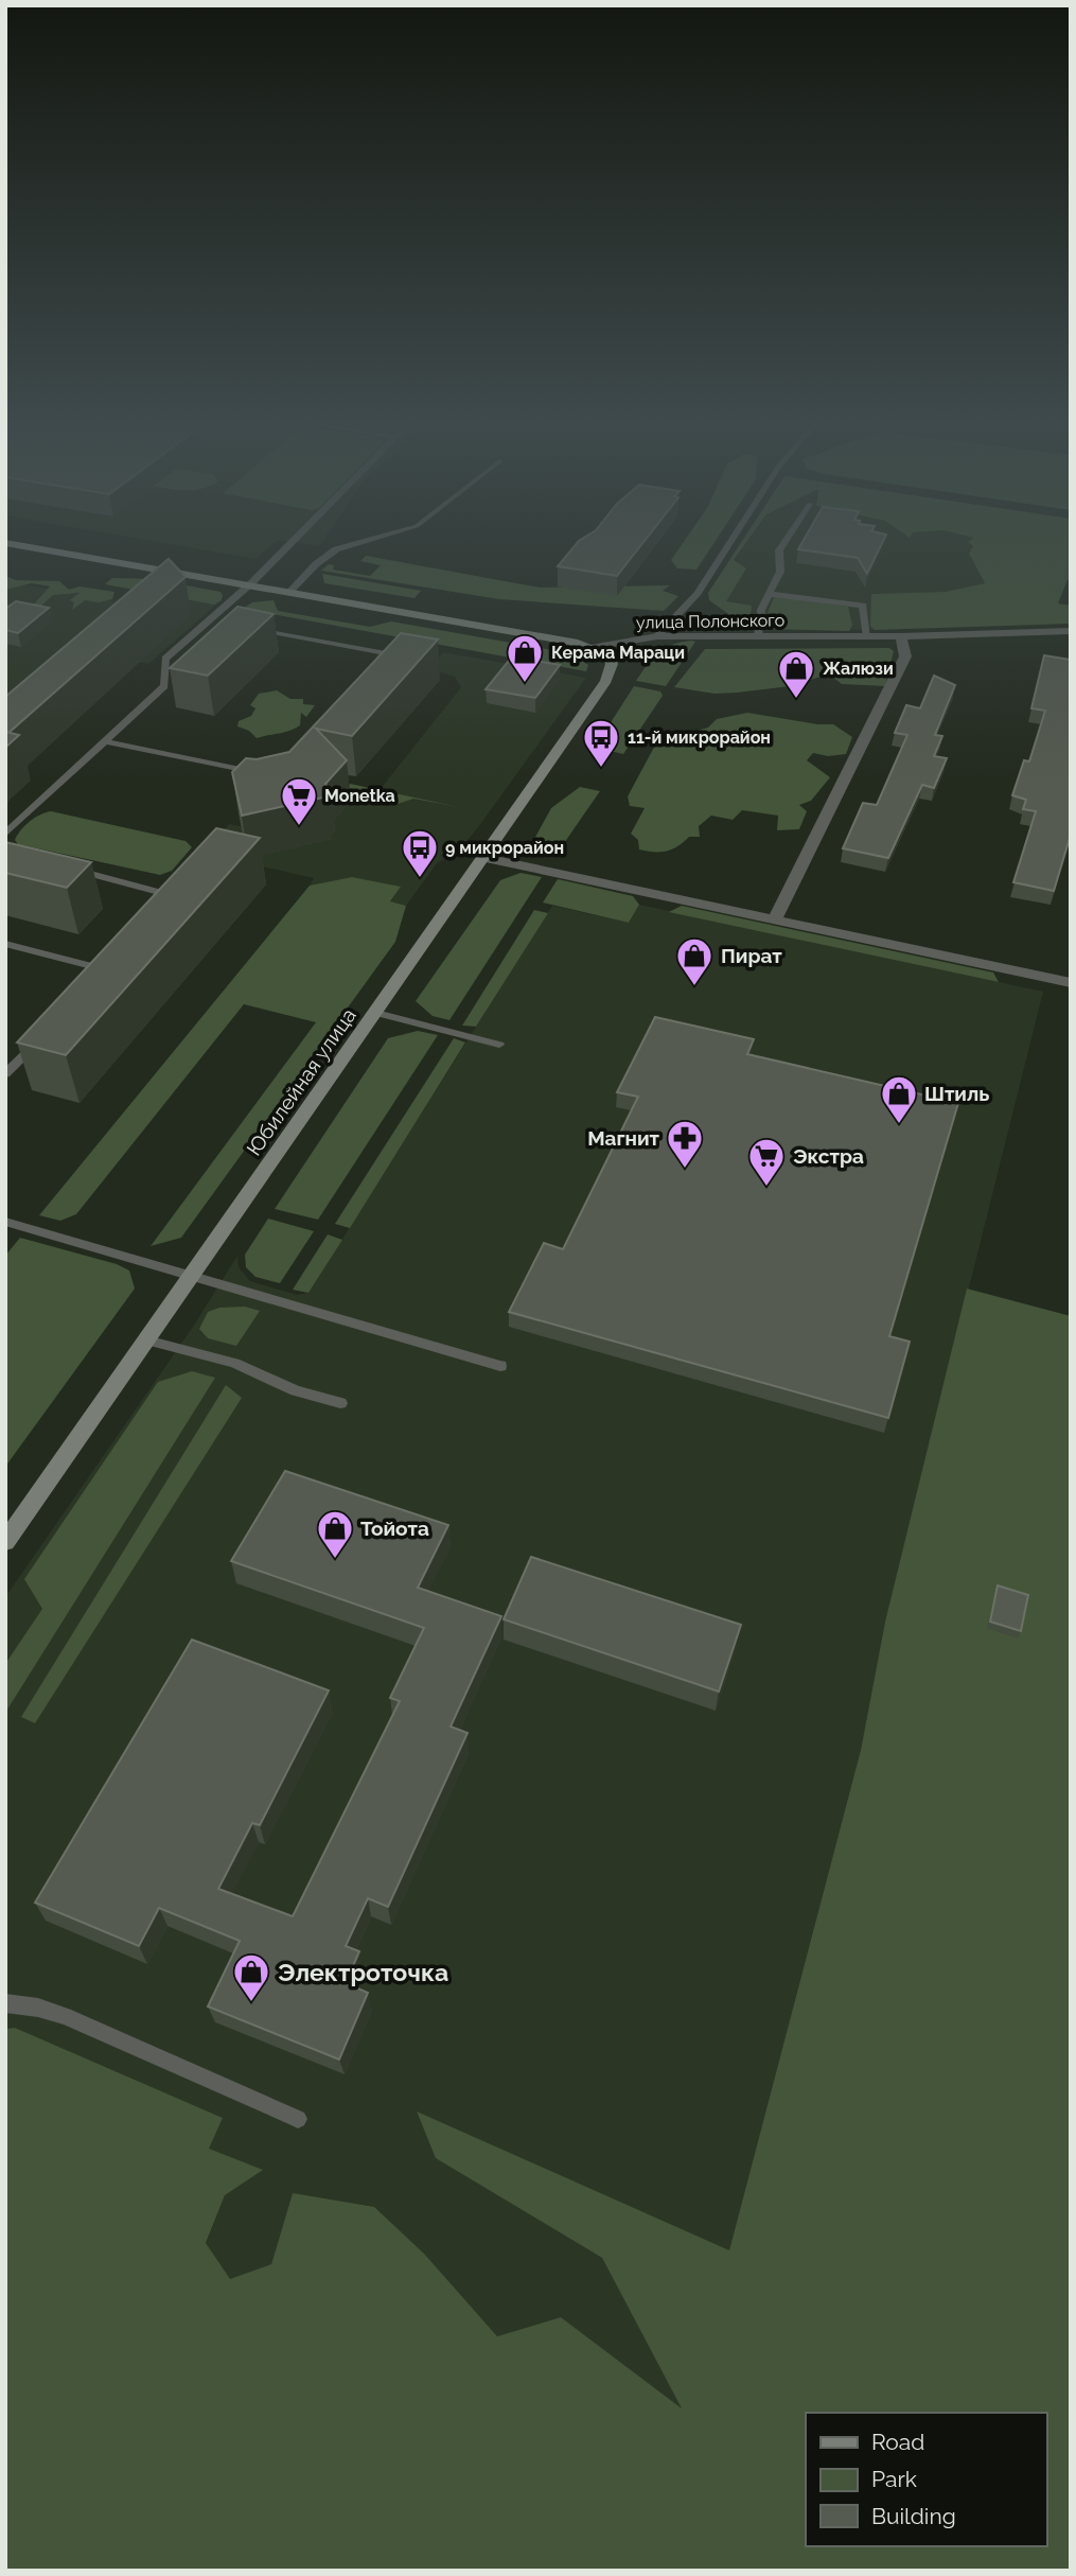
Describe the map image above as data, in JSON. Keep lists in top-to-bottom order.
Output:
{
  "streets": {
    "main road": ["улица Полонского", "Юбилейная улица"]
  },
  "crossings": [
    ["улица Полонского", "Юбилейная улица"]
  ],
  "places": {
    "shop": [
      "Керама Мараци",
      "Жалюзи",
      "Пират",
      "Штиль",
      "Тойота",
      "Электроточка"
    ],
    "bus stop": ["11-й микрорайон", "9 микрорайон"],
    "supermarket": ["Monetka", "Экстра"],
    "pharmacy": ["Магнит"]
  },
  "legend": ["Road", "Park", "Building"]
}
